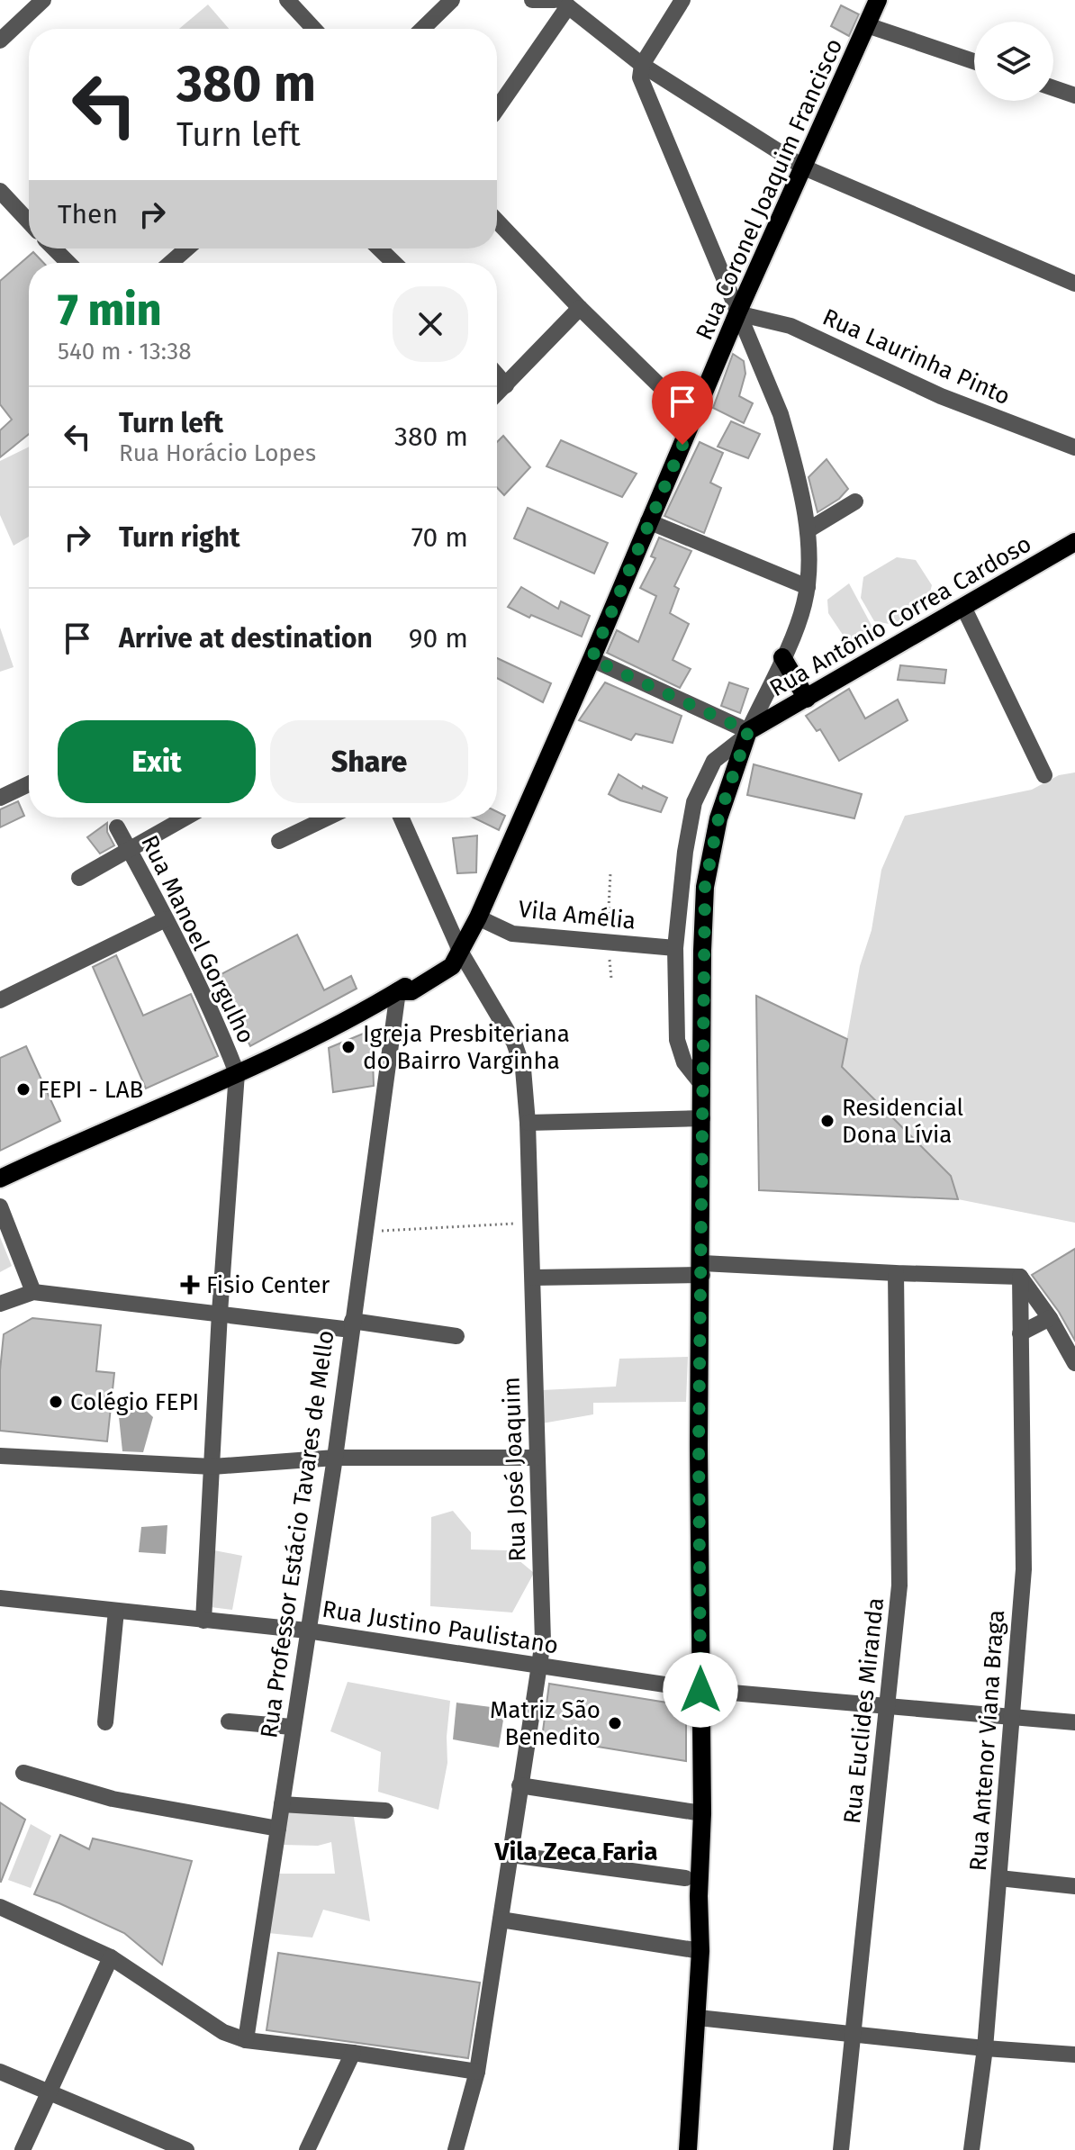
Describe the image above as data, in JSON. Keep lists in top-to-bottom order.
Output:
{
  "streets": {
    "main road": ["Rua Coronel Joaquim Francisco", "Rua Antônio Correa Cardoso"],
    "street": [
      "Rua Laurinha Pinto",
      "Vila Amélia",
      "Rua Manoel Gorgulho",
      "Rua José Joaquim",
      "Rua Professor Estácio Tavares de Mello",
      "Rua Justino Paulistano",
      "Rua Euclides Miranda",
      "Rua Antenor Viana Braga"
    ]
  },
  "crossings": [
    ["Rua Coronel Joaquim Francisco", "Rua Laurinha Pinto"],
    ["Rua Coronel Joaquim Francisco", "Vila Amélia"],
    ["Rua Coronel Joaquim Francisco", "Rua José Joaquim"],
    ["Rua José Joaquim", "Rua Justino Paulistano"],
    ["Rua Professor Estácio Tavares de Mello", "Rua Justino Paulistano"],
    ["Rua Justino Paulistano", "Rua Euclides Miranda"],
    ["Rua Justino Paulistano", "Rua Antenor Viana Braga"]
  ],
  "districts": ["Vila Zeca Faria"],
  "places": {
    "other": [
      "Igreja Presbiteriana do Bairro Varginha",
      "FEPI - LAB",
      "Residencial Dona Lívia",
      "Colégio FEPI",
      "Matriz São Benedito"
    ],
    "health": ["Fisio Center"]
  },
  "page": {
    "turn": ["380 m", "Turn left"],
    "then": "Then",
    "heading": ["7 min", "540 m · 13:38"],
    "list": [
      {
        "name": "Turn left",
        "note": "Rua Horácio Lopes",
        "value": "380 m"
      },
      {
        "name": "Turn right",
        "value": "70 m"
      },
      {
        "name": "Arrive at destination",
        "value": "90 m"
      }
    ],
    "buttons": ["Exit", "Share"]
  }
}
